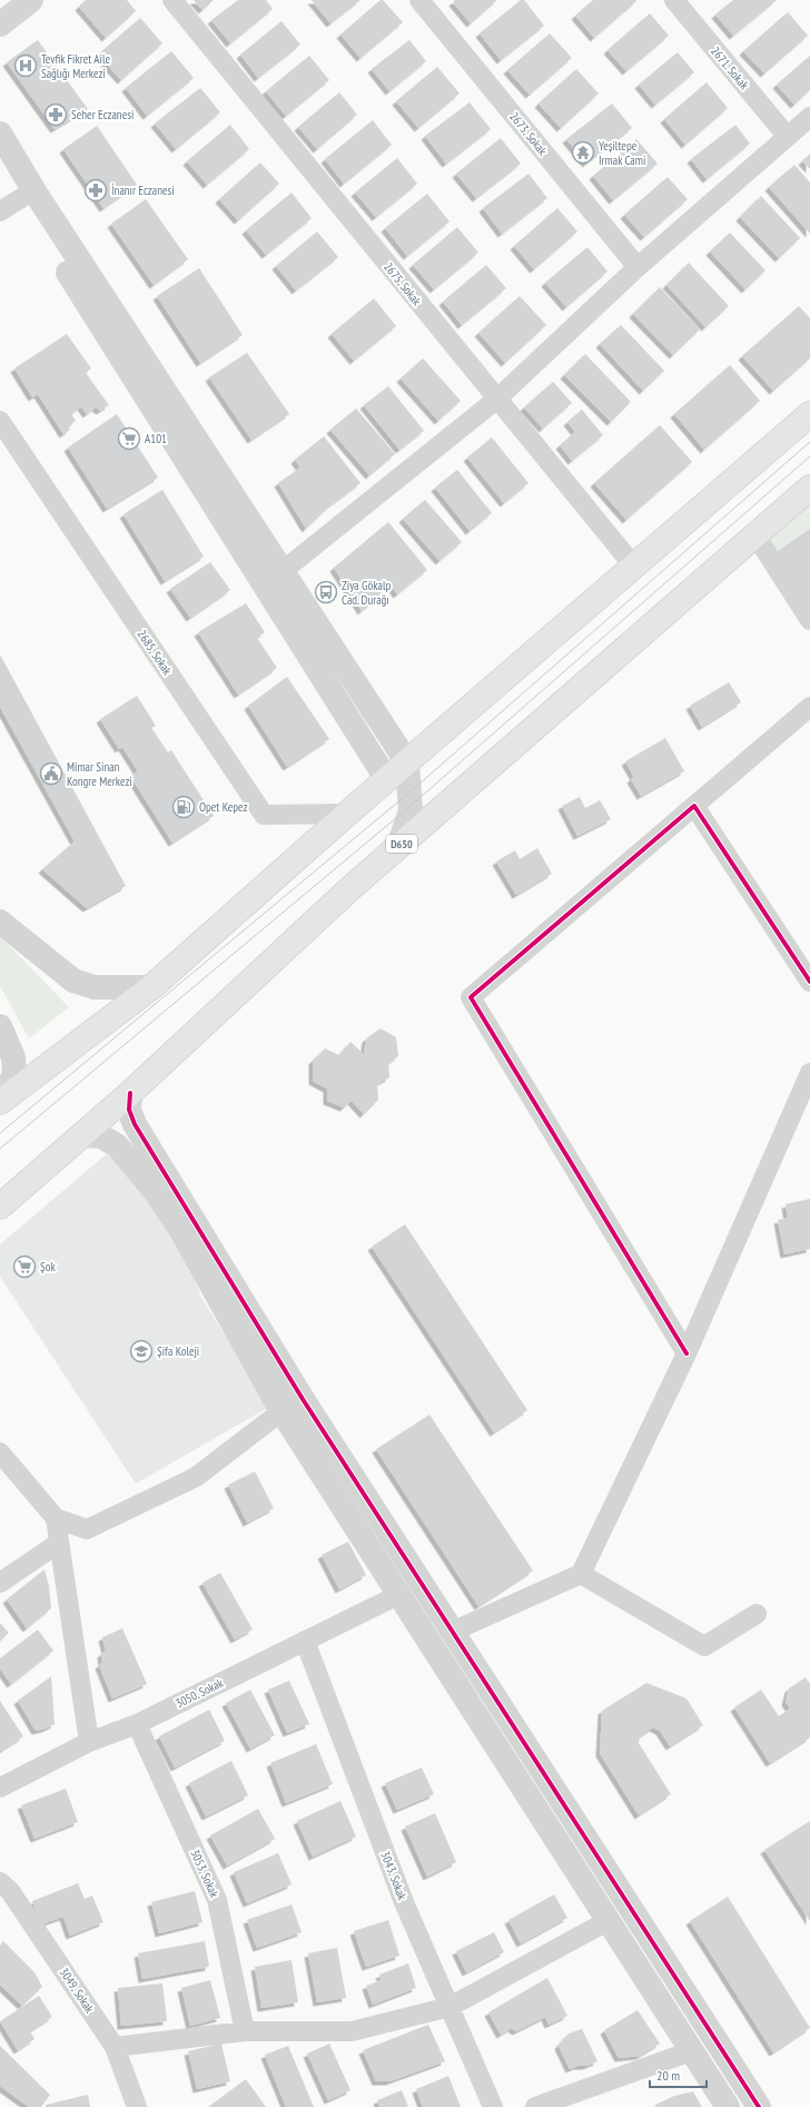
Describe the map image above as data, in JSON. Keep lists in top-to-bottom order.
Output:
{
  "streets": {
    "highway": ["D650"],
    "street": [
      "2671. Sokak",
      "2673. Sokak",
      "2675. Sokak",
      "2685. Sokak",
      "3050. Sokak",
      "3053. Sokak",
      "3043. Sokak",
      "3049. Sokak"
    ]
  },
  "crossings": [
    ["3050. Sokak", "3053. Sokak"],
    ["3050. Sokak", "3043. Sokak"]
  ],
  "places": {
    "hospital": ["Tevfik Fikret Aile Sağlığı Merkezi"],
    "pharmacy": ["Seher Eczanesi", "İnanır Eczanesi"],
    "temple": ["Yeşiltepe Irmak Cami"],
    "supermarket": ["A101", "Şok"],
    "bus stop": ["Ziya Gökalp Cad. Durağı"],
    "public building": ["Mimar Sinan Kongre Merkezi"],
    "fuel station": ["Opet Kepez"],
    "school or university": ["Şifa Koleji"]
  },
  "scale_bar": "20 m"
}
